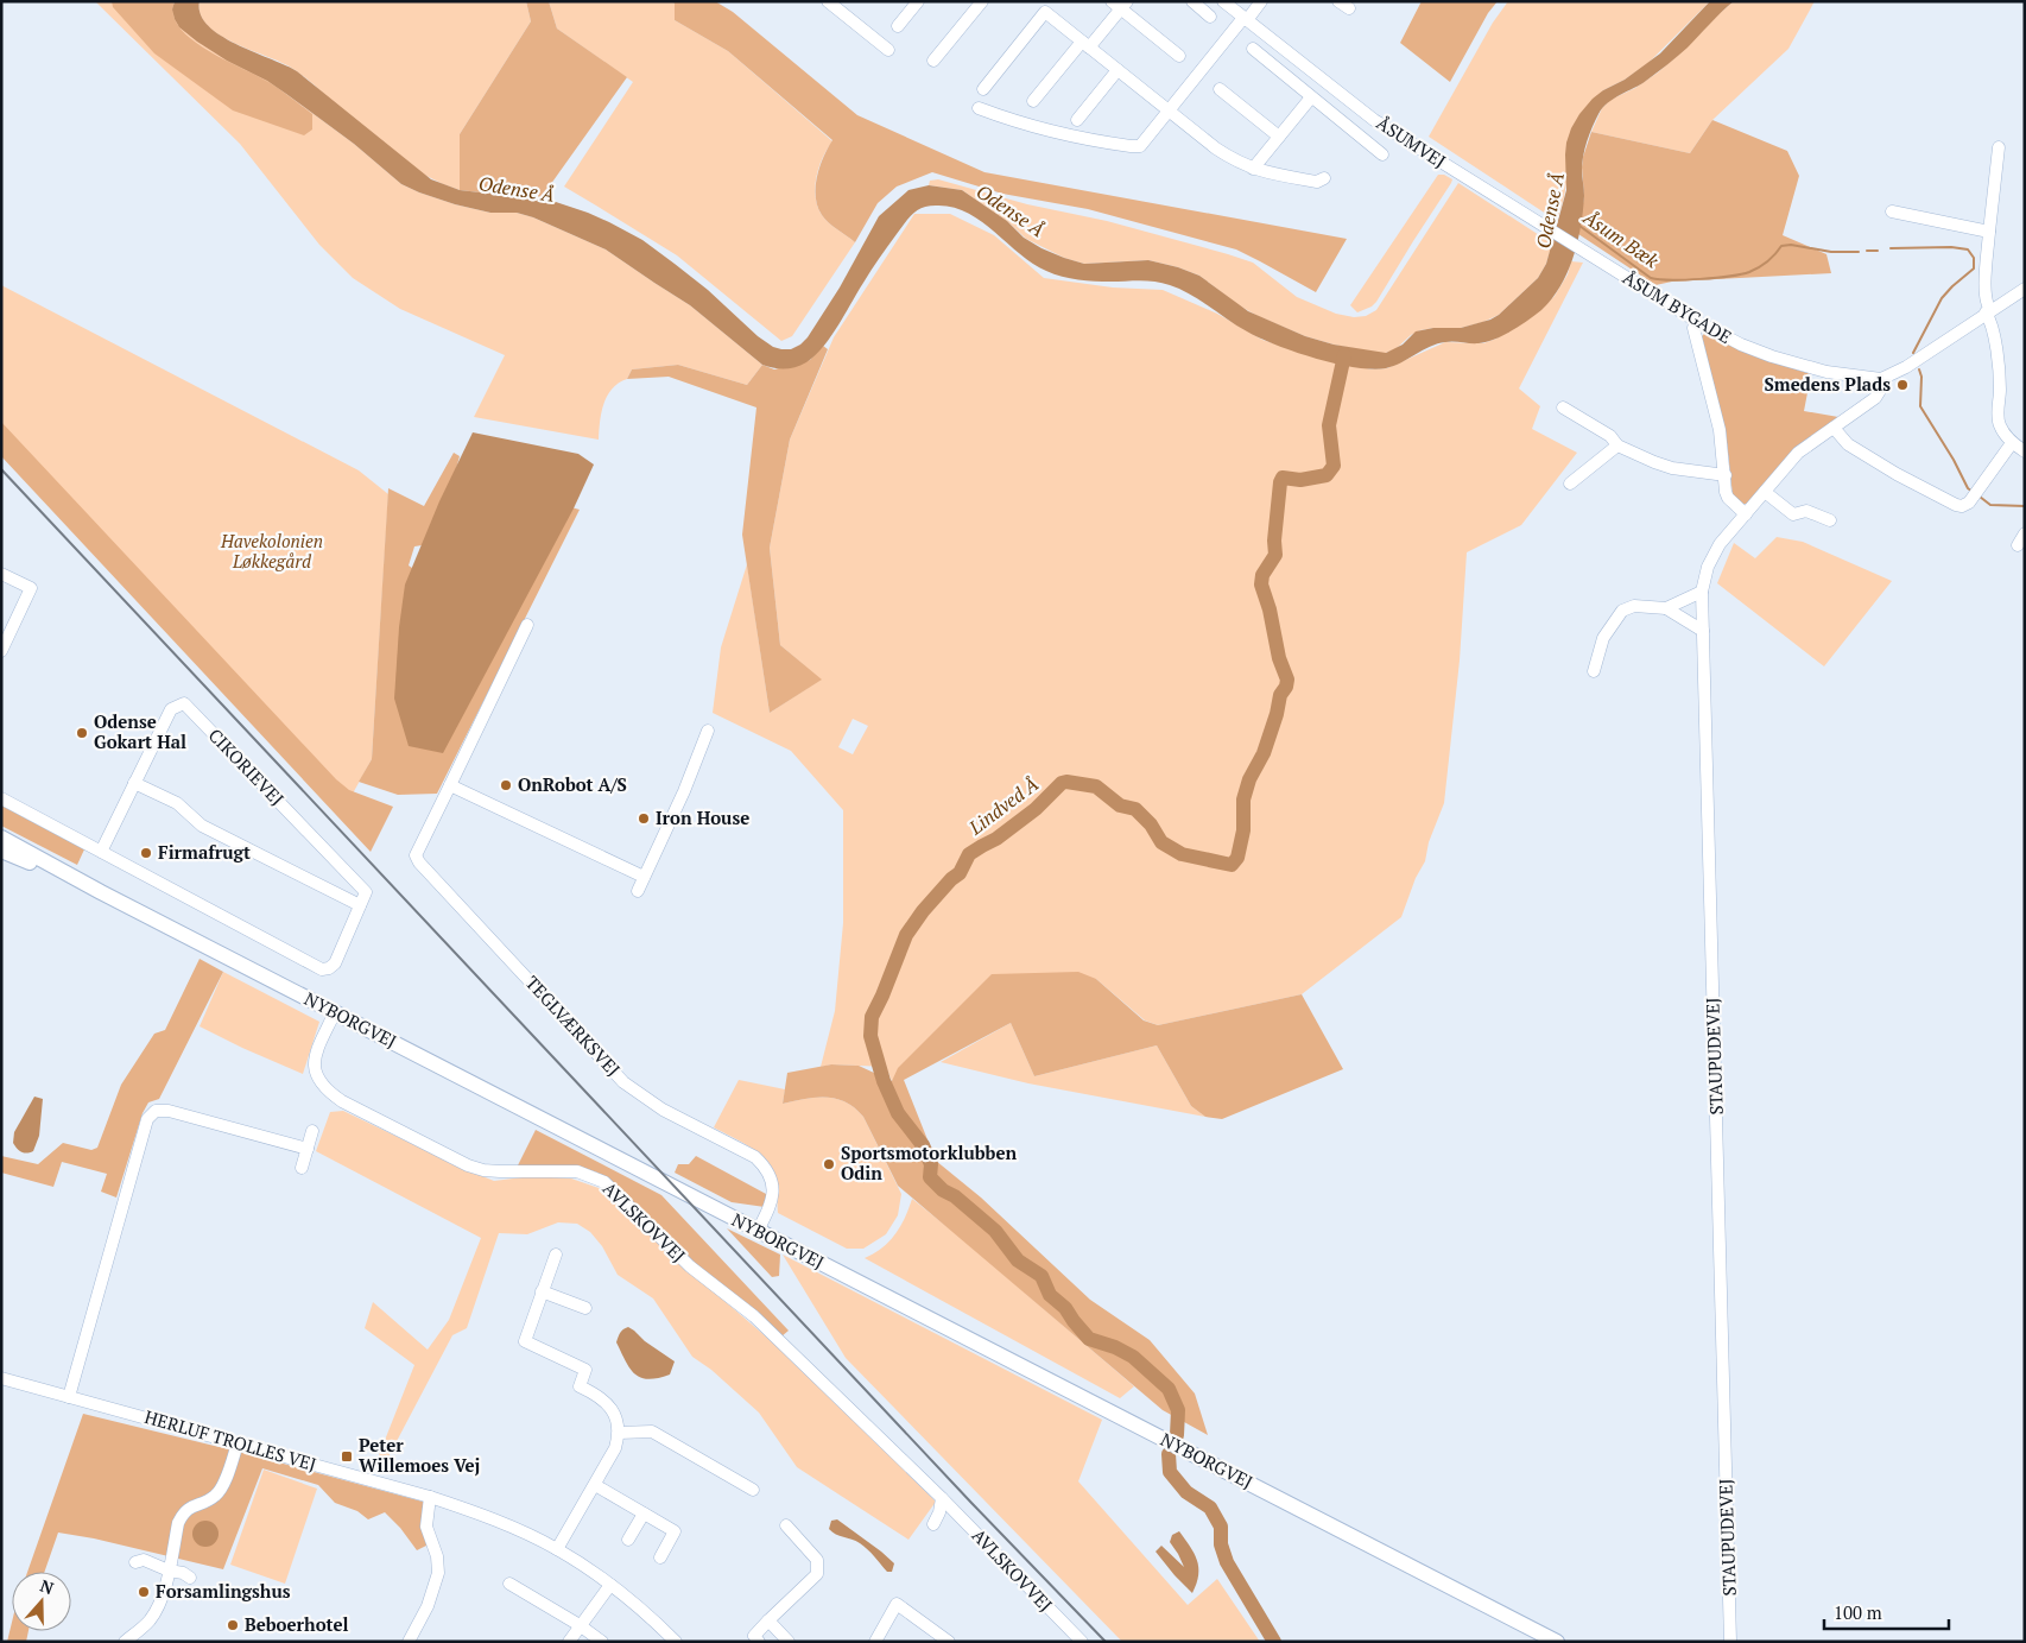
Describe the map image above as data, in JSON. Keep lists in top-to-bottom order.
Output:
{
  "streets": {
    "main road": ["NYBORGVEJ"],
    "street": [
      "ÅSUMVEJ",
      "ÅSUM BYGADE",
      "CIKORIEVEJ",
      "TEGLVÆRKSVEJ",
      "STAUPUDEVEJ",
      "AVLSKOVVEJ",
      "HERLUF TROLLES VEJ"
    ]
  },
  "crossings": [
    ["ÅSUMVEJ", "ÅSUM BYGADE"],
    ["ÅSUM BYGADE", "STAUPUDEVEJ"],
    ["NYBORGVEJ", "TEGLVÆRKSVEJ"],
    ["NYBORGVEJ", "AVLSKOVVEJ"]
  ],
  "water": ["Odense Å", "Åsum Bæk", "Lindved Å"],
  "parks": ["Havekolonien Løkkegård"],
  "places": {
    "other": [
      "Smedens Plads",
      "Odense Gokart Hal",
      "OnRobot A/S",
      "Iron House",
      "Firmafrugt",
      "Sportsmotorklubben Odin",
      "Forsamlingshus",
      "Beboerhotel"
    ],
    "transit": ["Peter Willemoes Vej"]
  },
  "scale_bar": "100 m",
  "north": "top"
}
